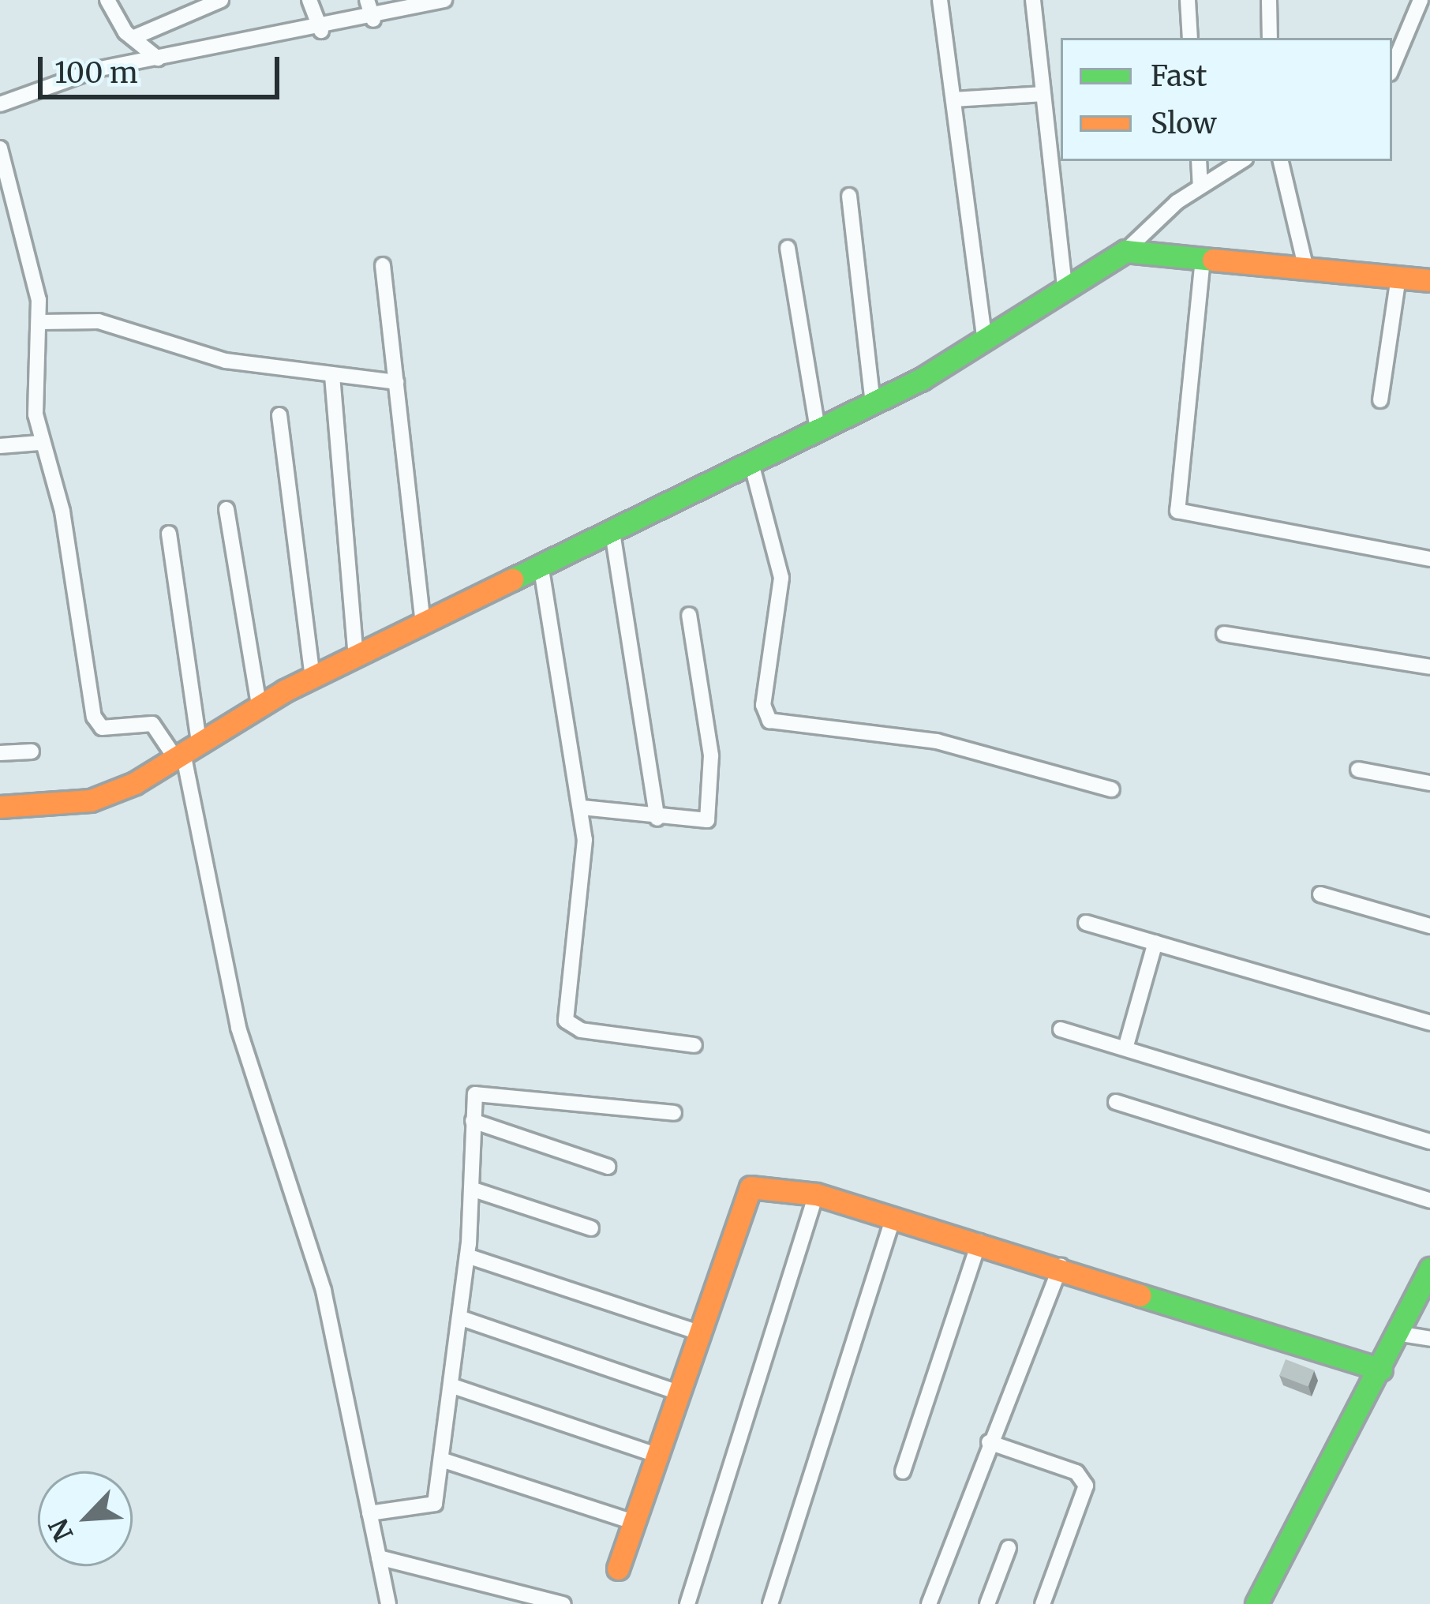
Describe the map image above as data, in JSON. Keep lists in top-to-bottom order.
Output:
{
  "legend": ["Fast", "Slow"],
  "scale_bar": "100 m",
  "north": "bottom left"
}
